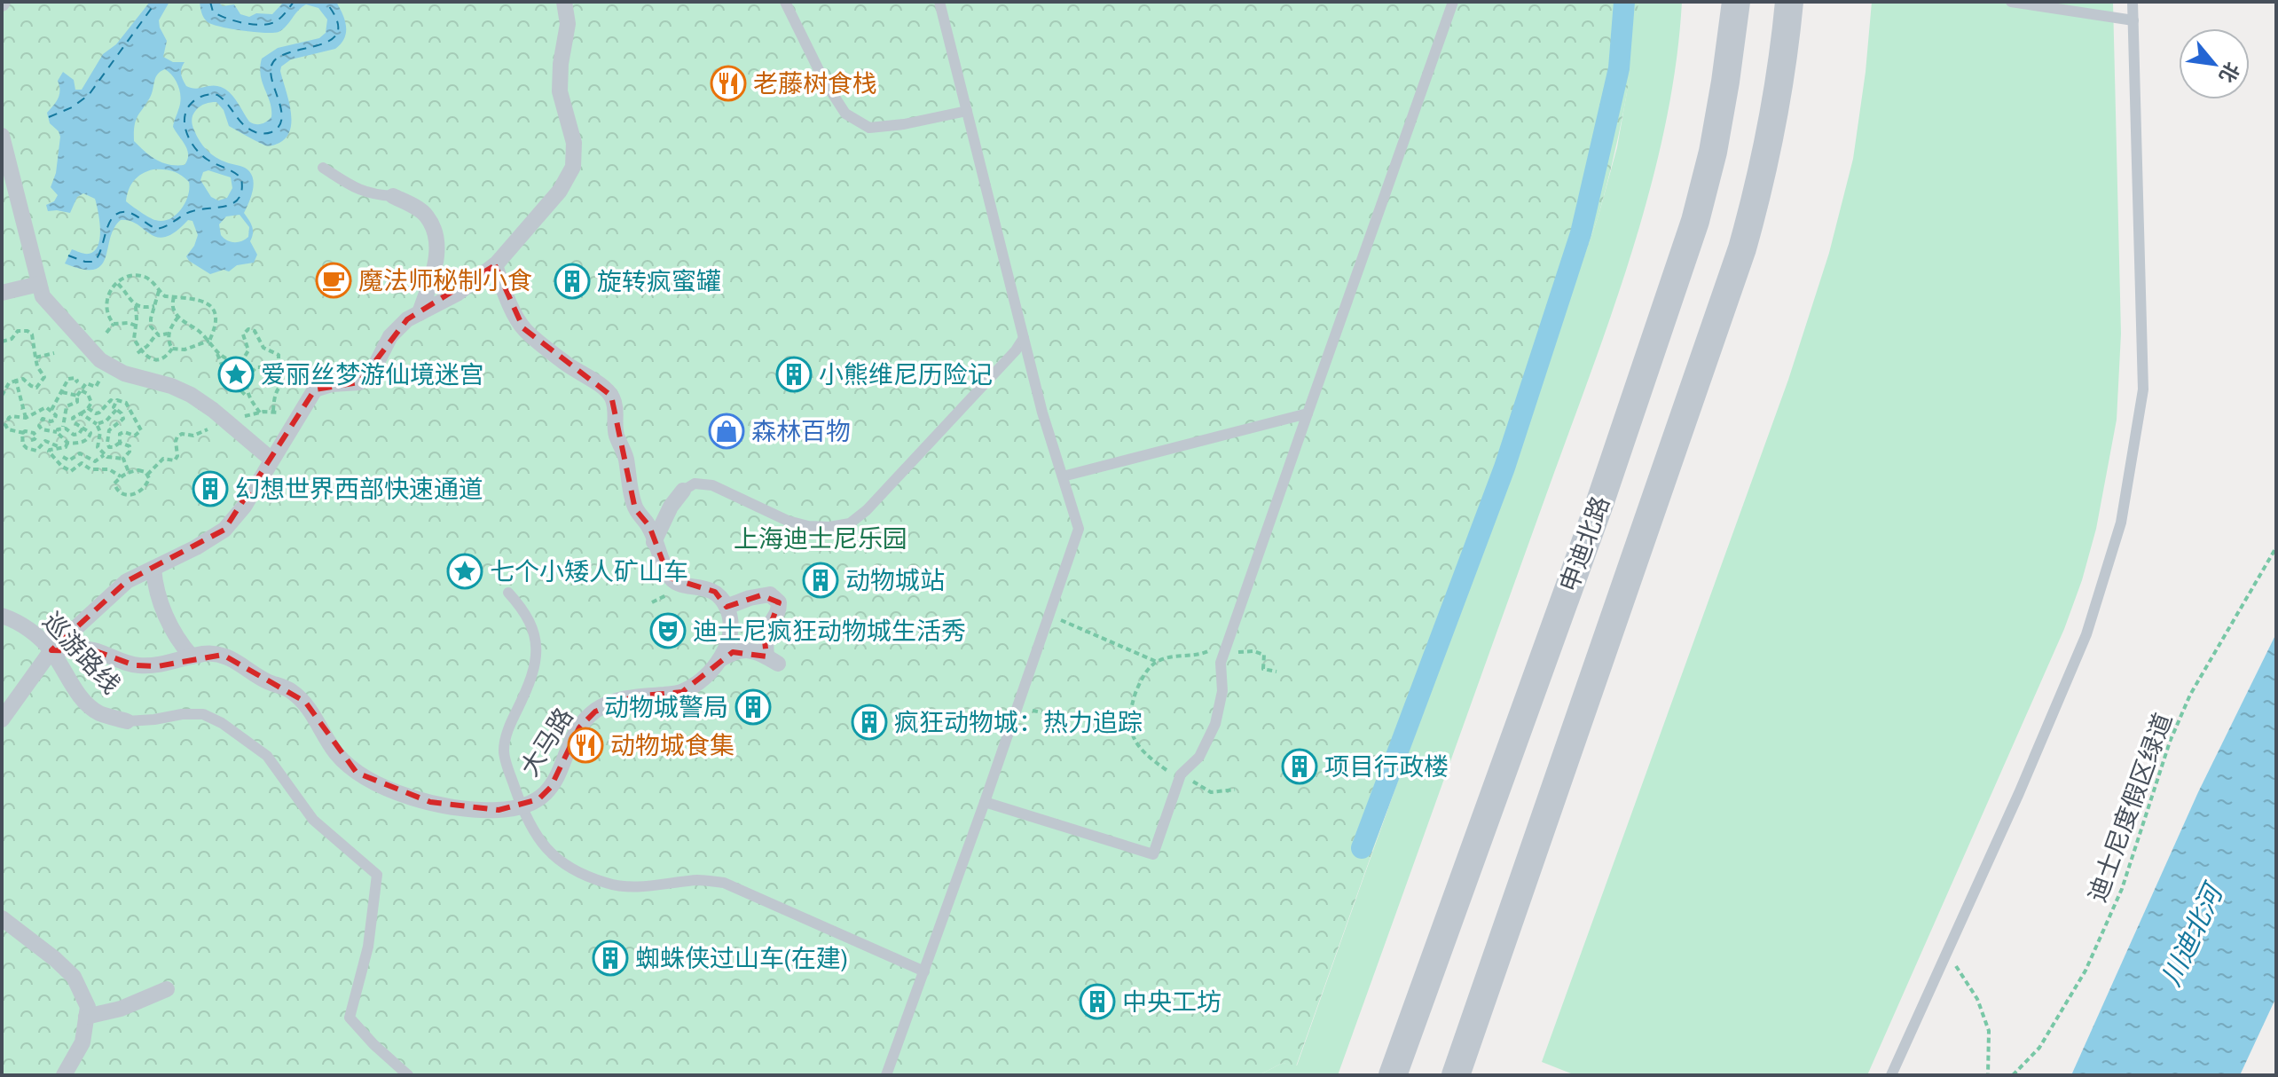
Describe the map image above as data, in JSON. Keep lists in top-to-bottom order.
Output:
{
  "streets": {
    "street": ["申迪北路", "巡游路线", "大马路"],
    "path": ["迪士尼度假区绿道"]
  },
  "water": ["川迪北河"],
  "parks": ["上海迪士尼乐园"],
  "places": {
    "restaurant": ["老藤树食栈", "动物城食集"],
    "cafe": ["魔法师秘制小食"],
    "building": [
      "旋转疯蜜罐",
      "小熊维尼历险记",
      "幻想世界西部快速通道",
      "动物城站",
      "动物城警局",
      "疯狂动物城：热力追踪",
      "项目行政楼",
      "蜘蛛侠过山车(在建)",
      "中央工坊"
    ],
    "place": ["爱丽丝梦游仙境迷宫", "七个小矮人矿山车"],
    "shop": ["森林百物"],
    "theatre": ["迪士尼疯狂动物城生活秀"]
  },
  "north": "bottom right"
}
